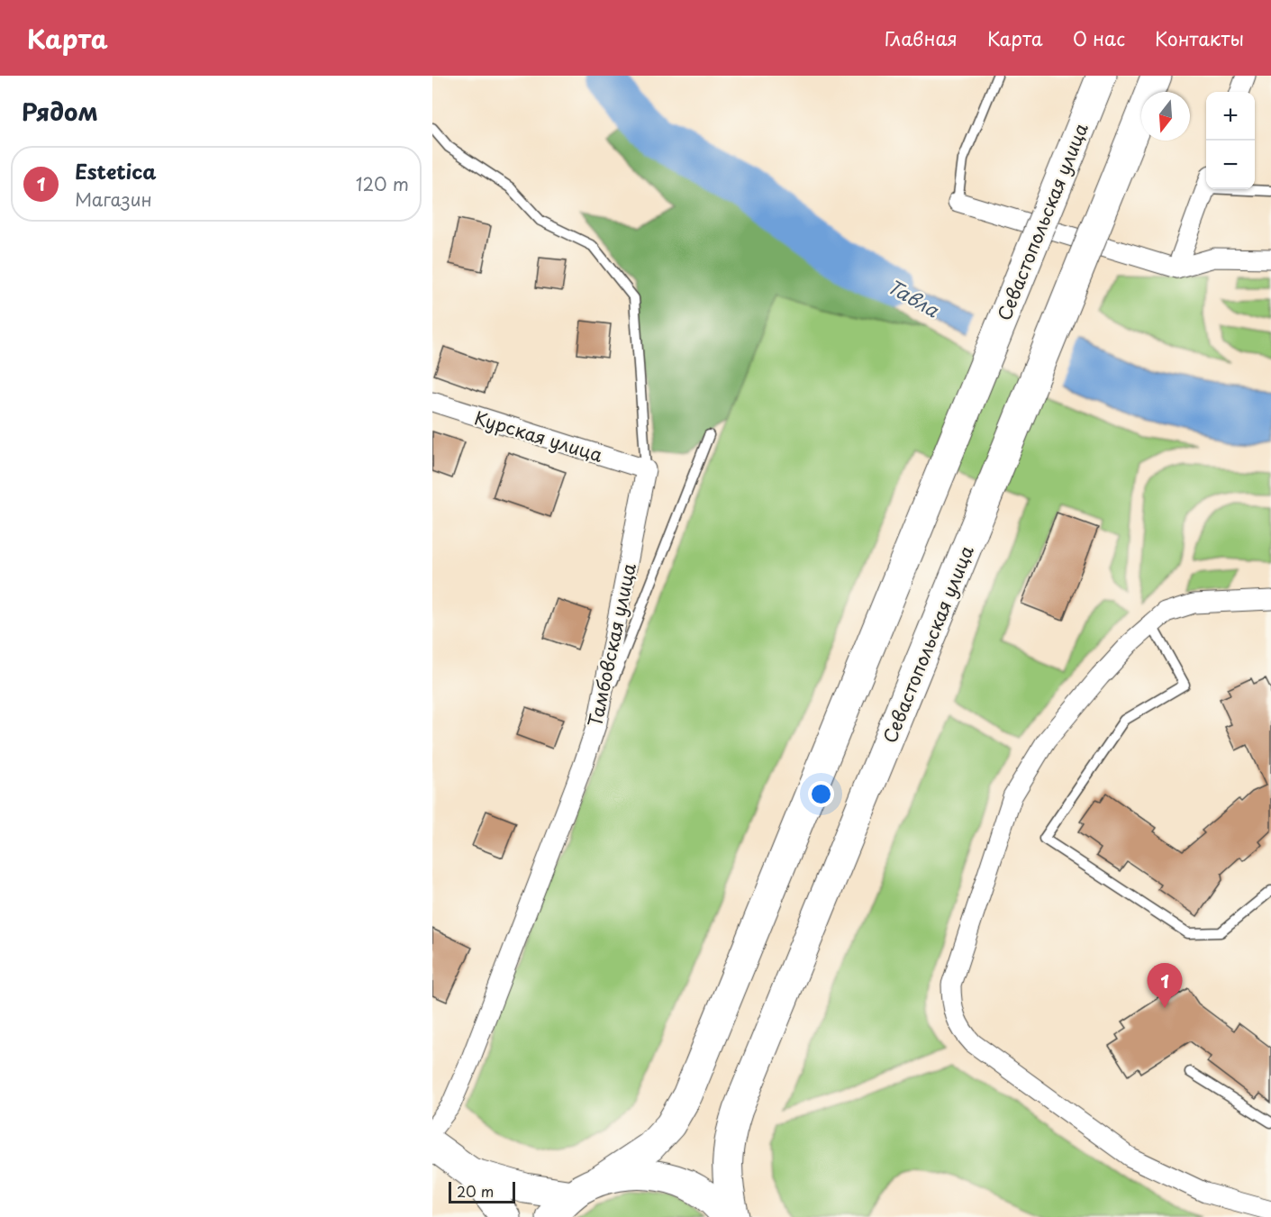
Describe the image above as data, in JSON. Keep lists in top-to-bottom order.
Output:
{
  "streets": {
    "main road": ["Севастопольская улица"],
    "street": ["Курская улица", "Тамбовская улица"]
  },
  "crossings": [
    ["Курская улица", "Тамбовская улица"]
  ],
  "water": ["Тавла"],
  "scale_bar": "20 m",
  "north": "bottom",
  "page": {
    "header": "Карта",
    "nav": [
      "Главная",
      "Карта",
      "О нас",
      "Контакты"
    ],
    "heading": "Рядом",
    "map_buttons": ["+", "−"],
    "list": [
      {
        "mark": "1",
        "name": "Estetica",
        "note": "Магазин",
        "value": "120 m"
      }
    ],
    "pins": "1",
    "scale": "20 m"
  }
}
